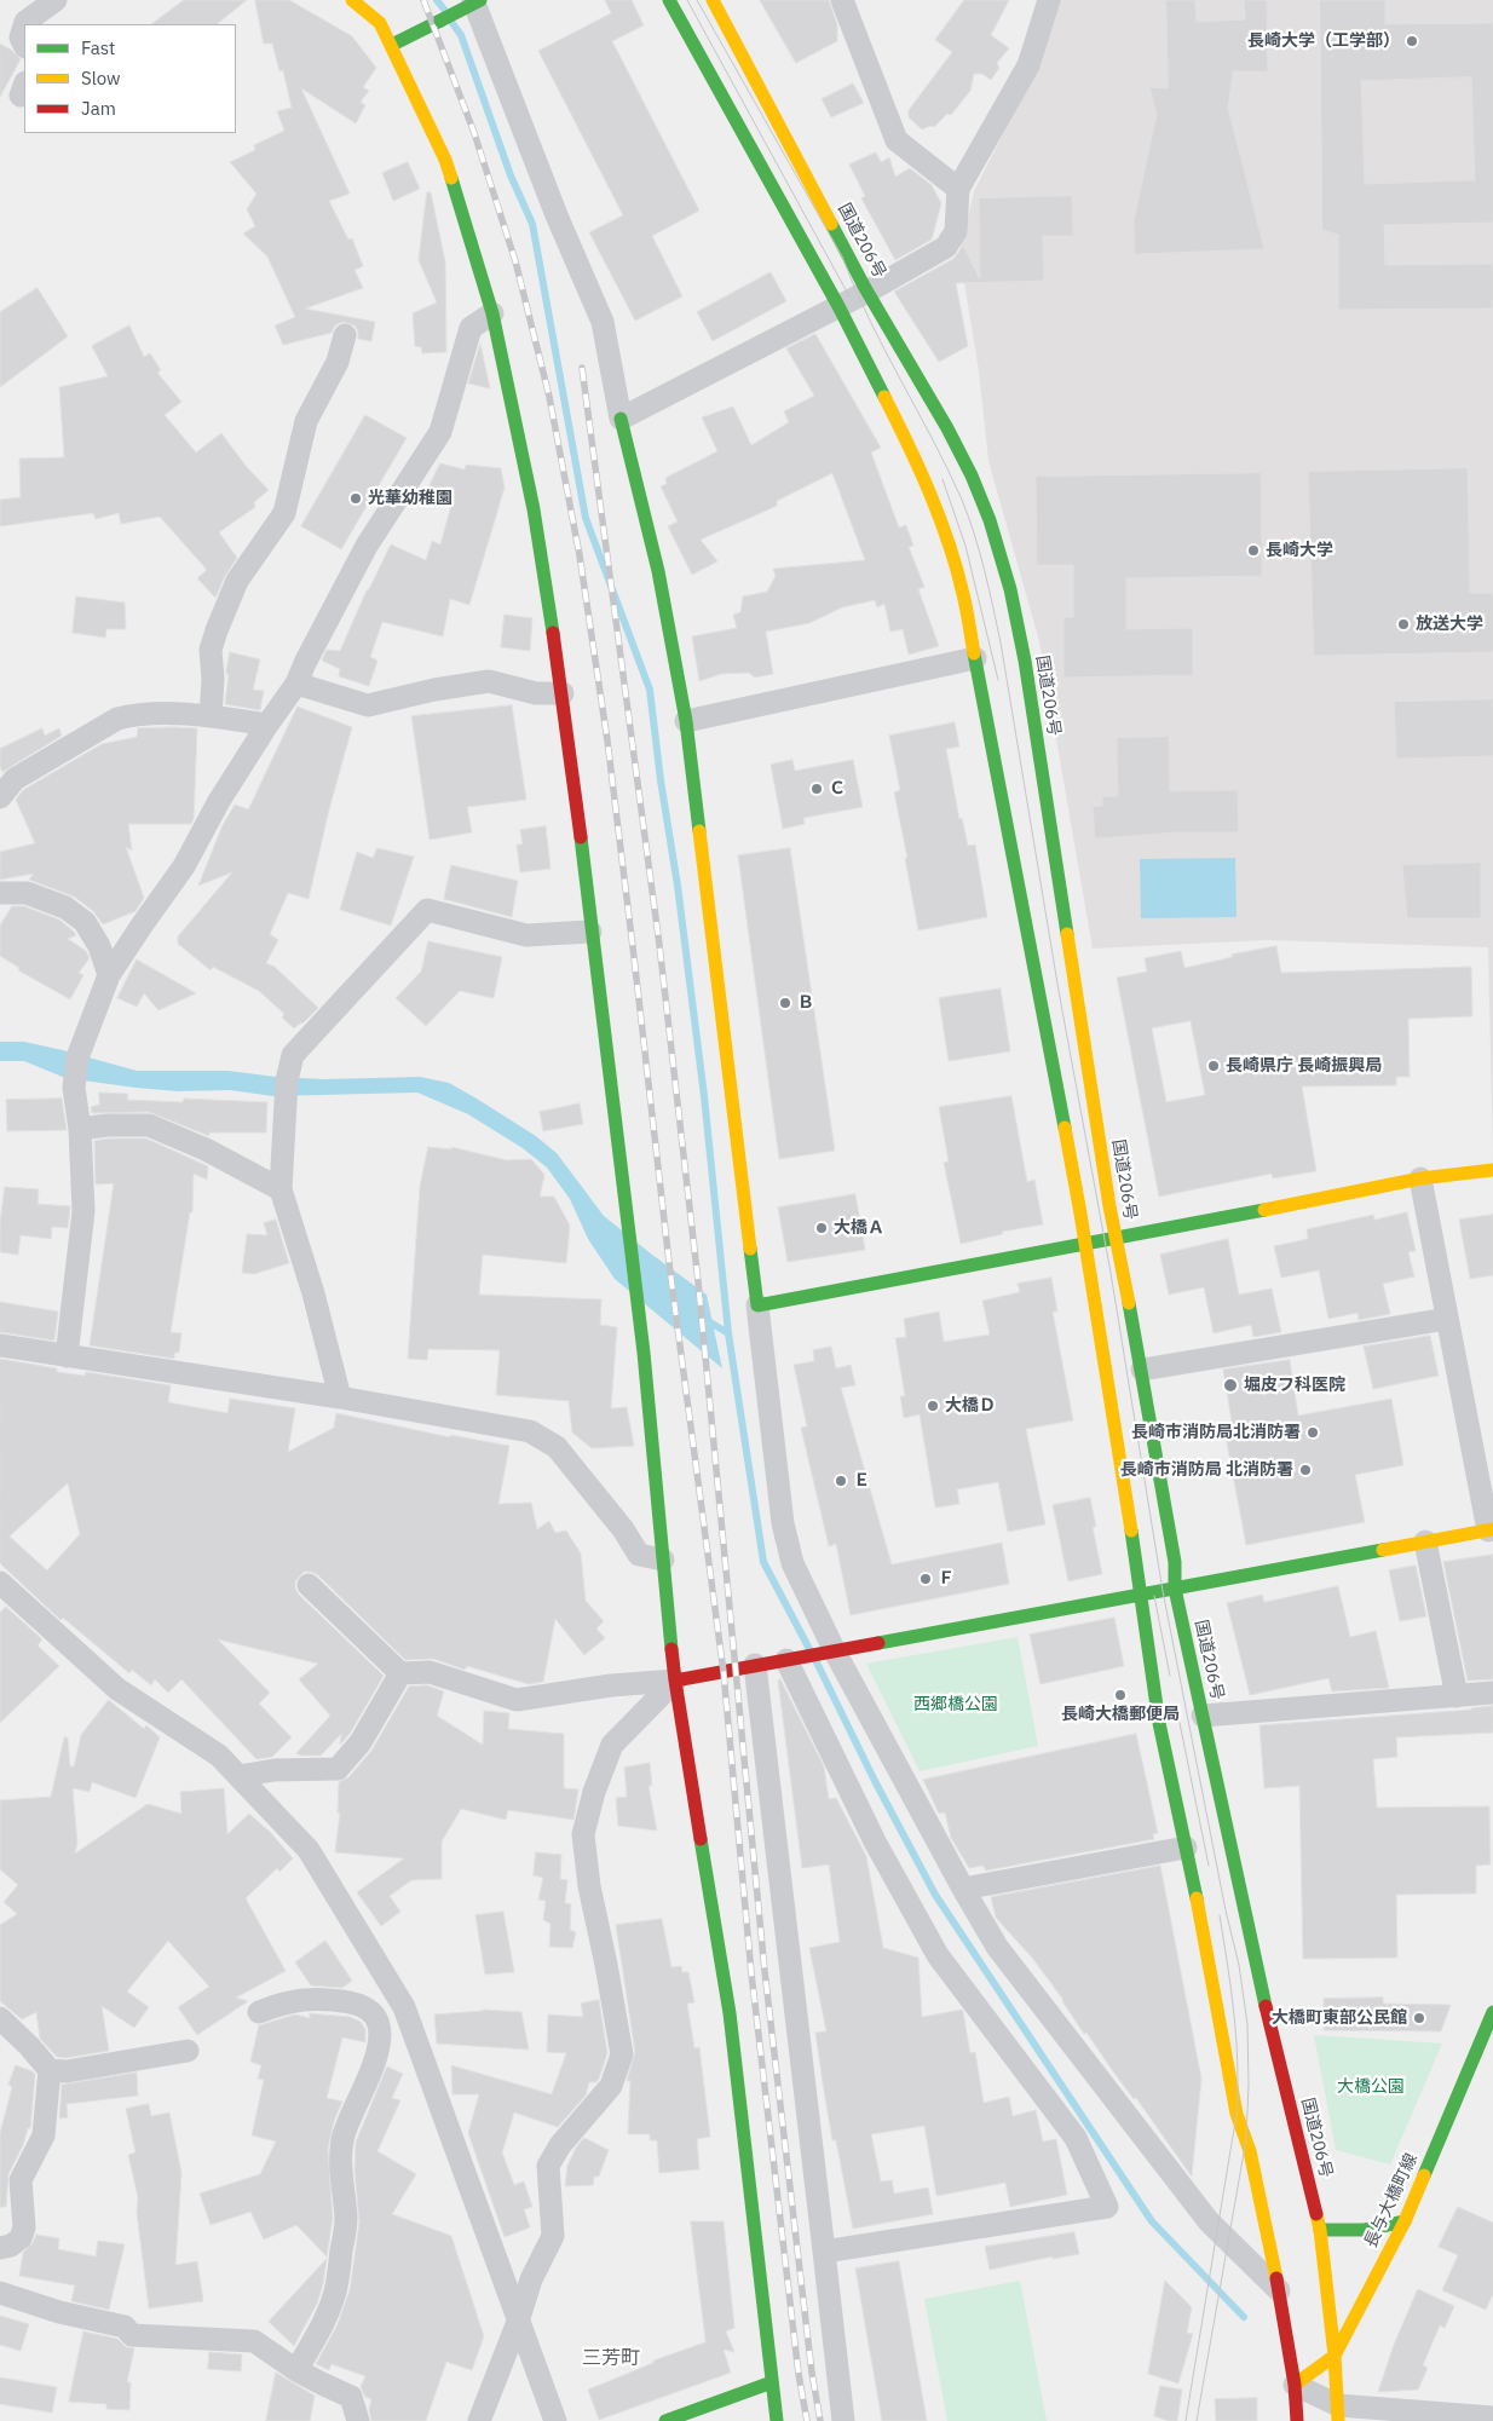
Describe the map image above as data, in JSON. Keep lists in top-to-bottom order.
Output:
{
  "streets": {
    "main road": ["国道206号", "長与大橋町線"]
  },
  "crossings": [
    ["国道206号", "長与大橋町線"]
  ],
  "districts": ["三芳町"],
  "parks": ["西郷橋公園", "大橋公園"],
  "places": [
    "長崎大学（工学部）",
    "光華幼稚園",
    "長崎大学",
    "放送大学",
    "Ｃ",
    "Ｂ",
    "長崎県庁 長崎振興局",
    "大橋Ａ",
    "堀皮フ科医院",
    "大橋Ｄ",
    "長崎市消防局北消防署",
    "長崎市消防局 北消防署",
    "Ｅ",
    "Ｆ",
    "長崎大橋郵便局",
    "大橋町東部公民館"
  ],
  "legend": ["Fast", "Slow", "Jam"]
}
